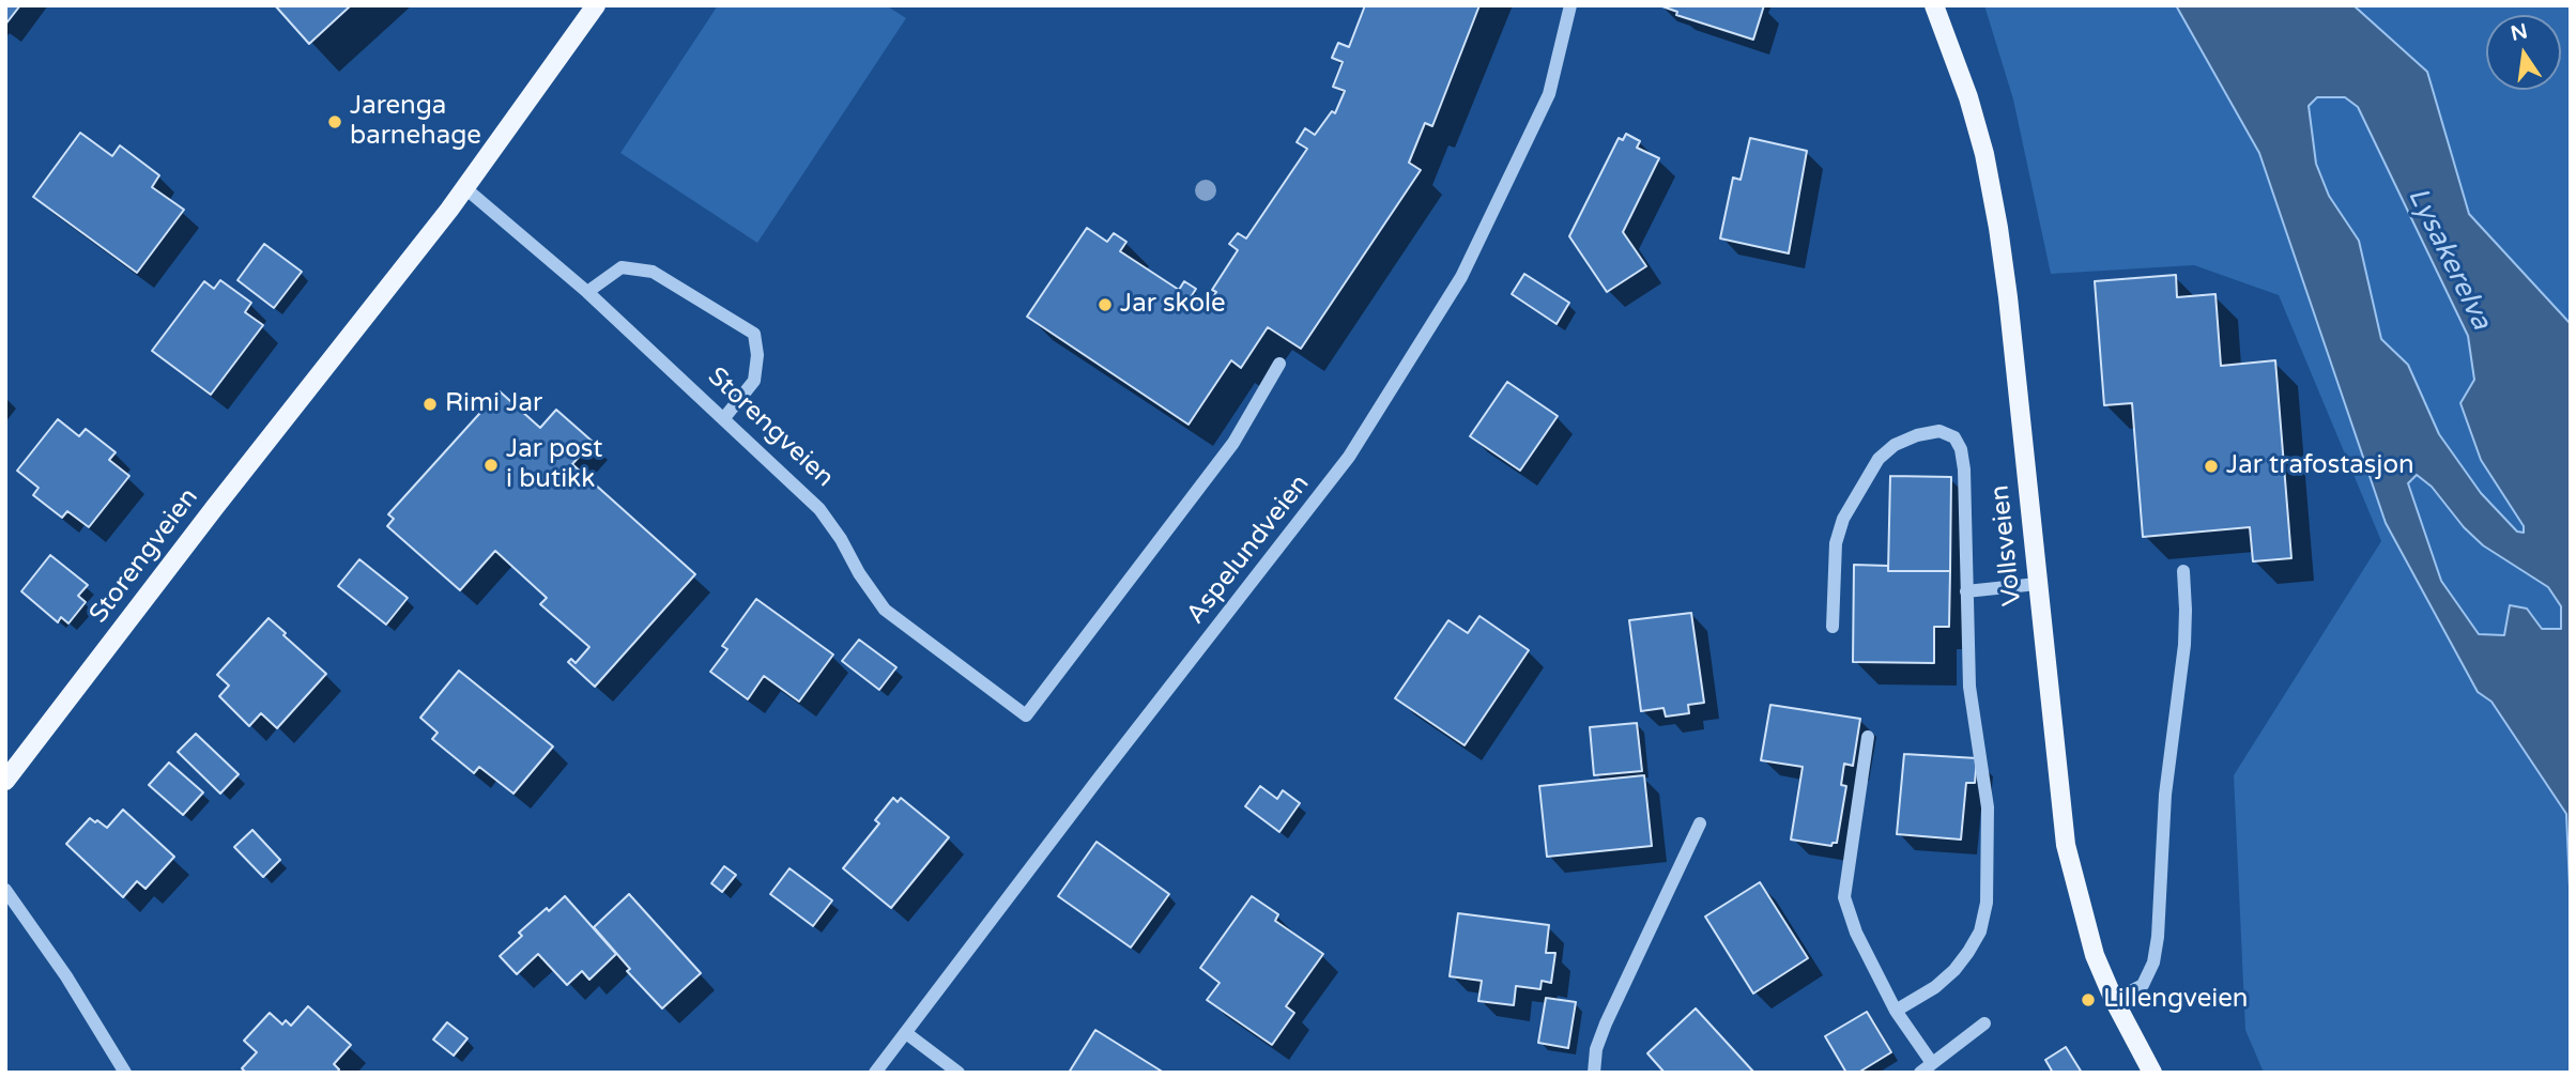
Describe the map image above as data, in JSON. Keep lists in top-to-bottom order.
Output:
{
  "streets": {
    "main road": ["Storengveien", "Vollsveien"],
    "street": ["Aspelundveien"]
  },
  "water": ["Lysakerelva"],
  "places": [
    "Jarenga barnehage",
    "Jar skole",
    "Rimi Jar",
    "Jar post i butikk",
    "Jar trafostasjon",
    "Lillengveien"
  ],
  "north": "top"
}
